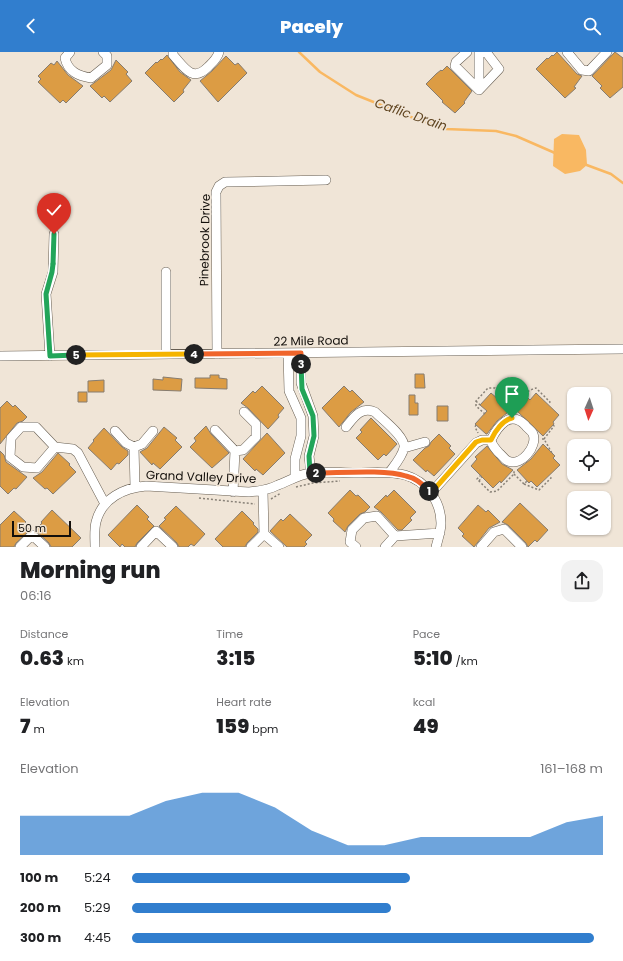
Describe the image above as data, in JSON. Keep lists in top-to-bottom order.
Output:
{
  "streets": {
    "street": ["Pinebrook Drive", "22 Mile Road", "Grand Valley Drive"]
  },
  "crossings": [
    ["Pinebrook Drive", "22 Mile Road"]
  ],
  "water": ["Caflic Drain"],
  "scale_bar": "50 m",
  "north": "bottom",
  "page": {
    "header": "Pacely",
    "pins": [
      "4",
      "5",
      "3",
      "2",
      "1"
    ],
    "scale": "50 m",
    "heading": ["Morning run", "06:16"],
    "stats": [
      ["Distance", "0.63 km"],
      ["Time", "3:15"],
      ["Pace", "5:10 /km"],
      ["Elevation", "7 m"],
      ["Heart rate", "159 bpm"],
      ["kcal", "49"]
    ],
    "chart": ["Elevation", "161–168 m"],
    "list": [
      {
        "name": "100 m",
        "note": "5:24"
      },
      {
        "name": "200 m",
        "note": "5:29"
      },
      {
        "name": "300 m",
        "note": "4:45"
      }
    ]
  }
}
